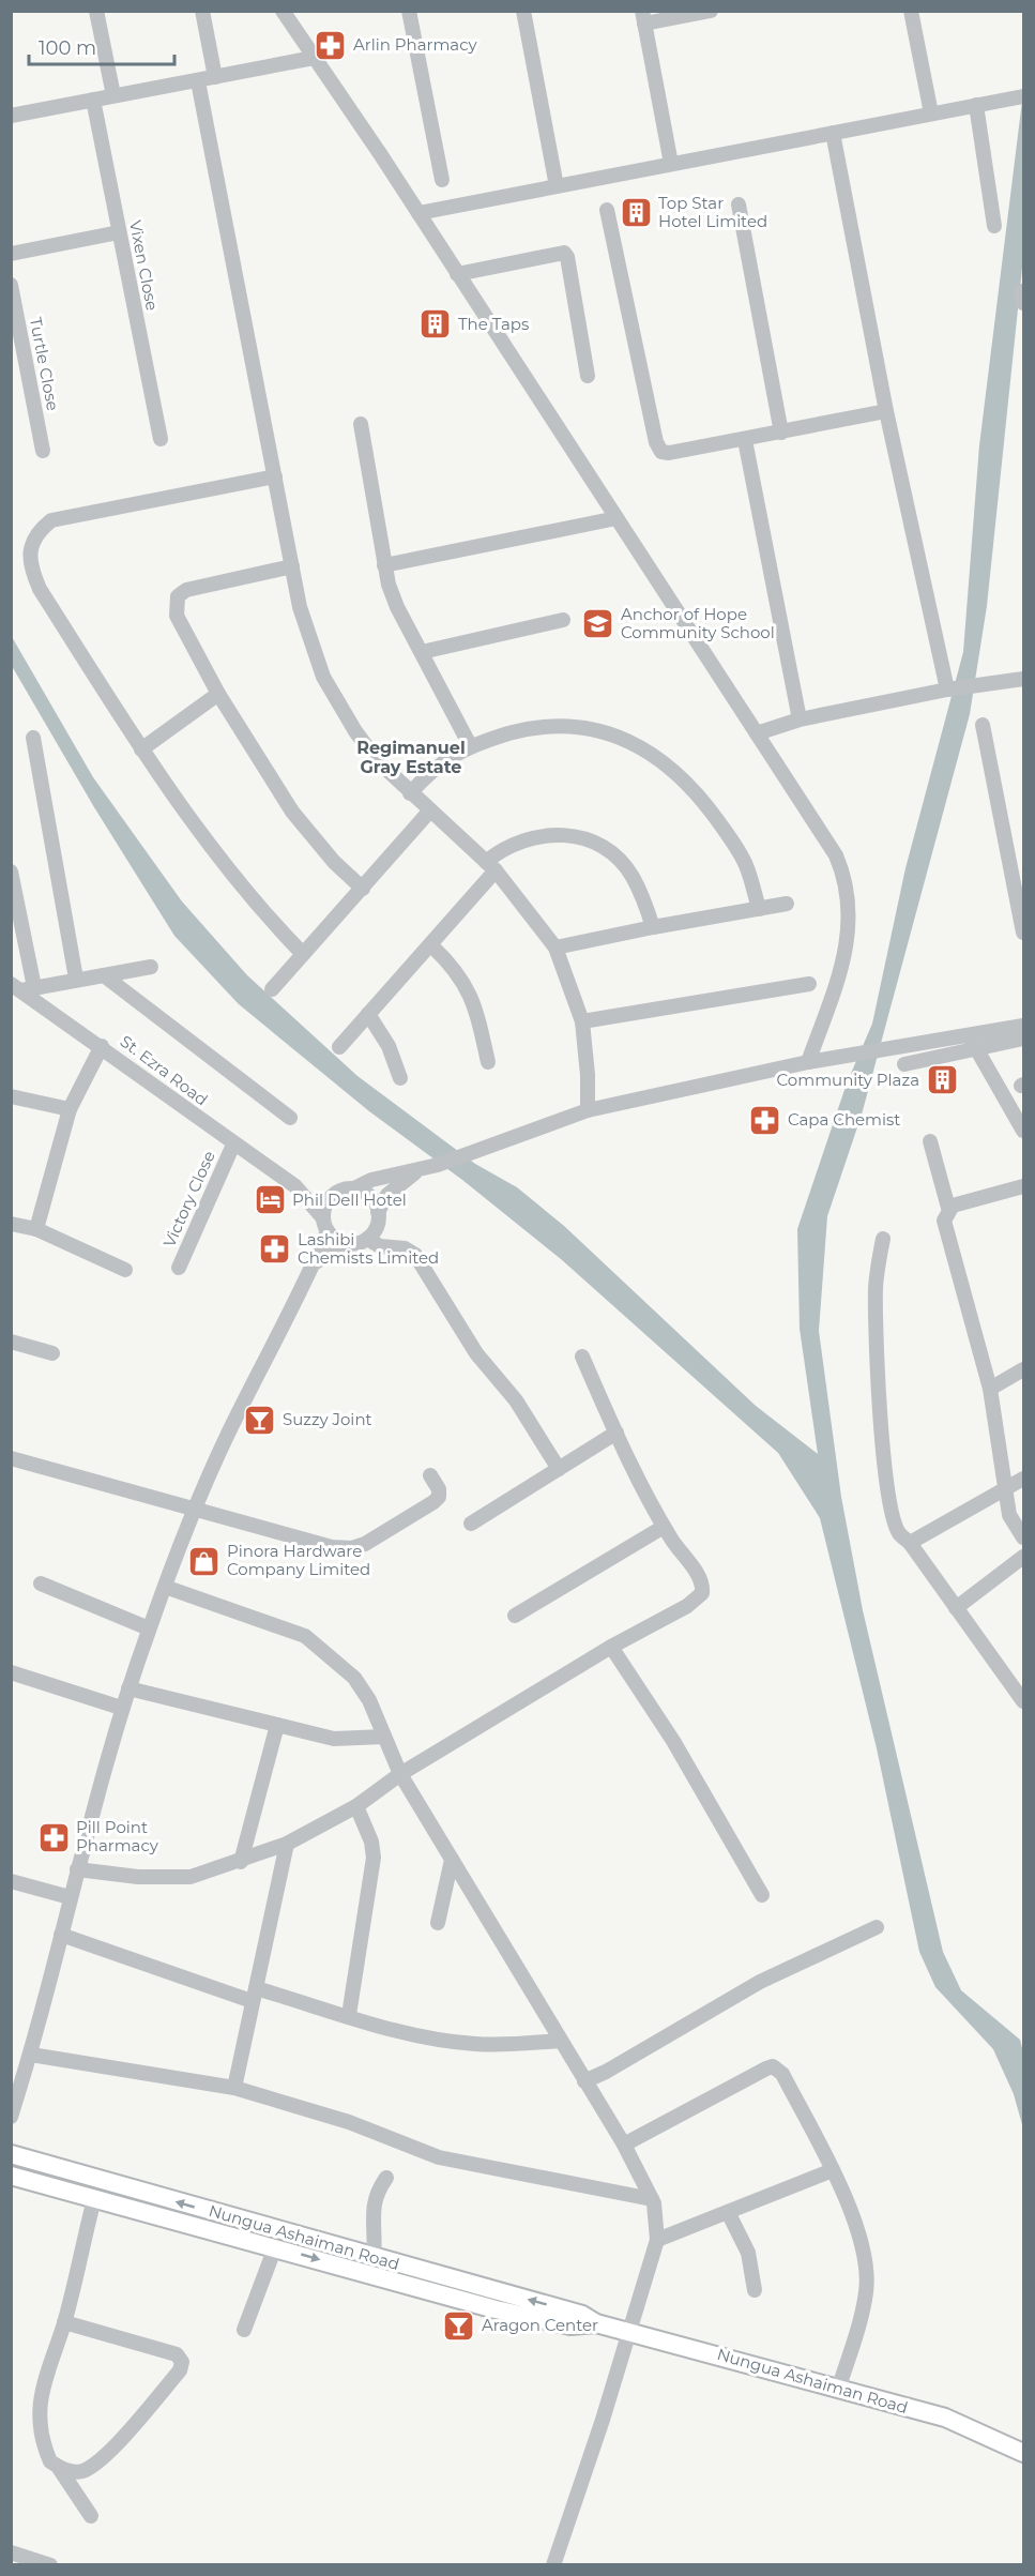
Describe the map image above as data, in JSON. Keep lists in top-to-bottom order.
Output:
{
  "streets": {
    "main road": ["Nungua Ashaiman Road"],
    "street": [
      "Vixen Close",
      "Turtle Close",
      "St. Ezra Road",
      "Victory Close"
    ]
  },
  "crossings": [
    ["St. Ezra Road", "Victory Close"]
  ],
  "districts": ["Regimanuel Gray Estate"],
  "places": {
    "pharmacy": [
      "Arlin Pharmacy",
      "Capa Chemist",
      "Lashibi Chemists Limited",
      "Pill Point Pharmacy"
    ],
    "building": ["Top Star Hotel Limited", "The Taps", "Community Plaza"],
    "school or university": ["Anchor of Hope Community School"],
    "hotel": ["Phil Dell Hotel"],
    "bar": ["Suzzy Joint", "Aragon Center"],
    "shop": ["Pinora Hardware Company Limited"]
  },
  "scale_bar": "100 m"
}
